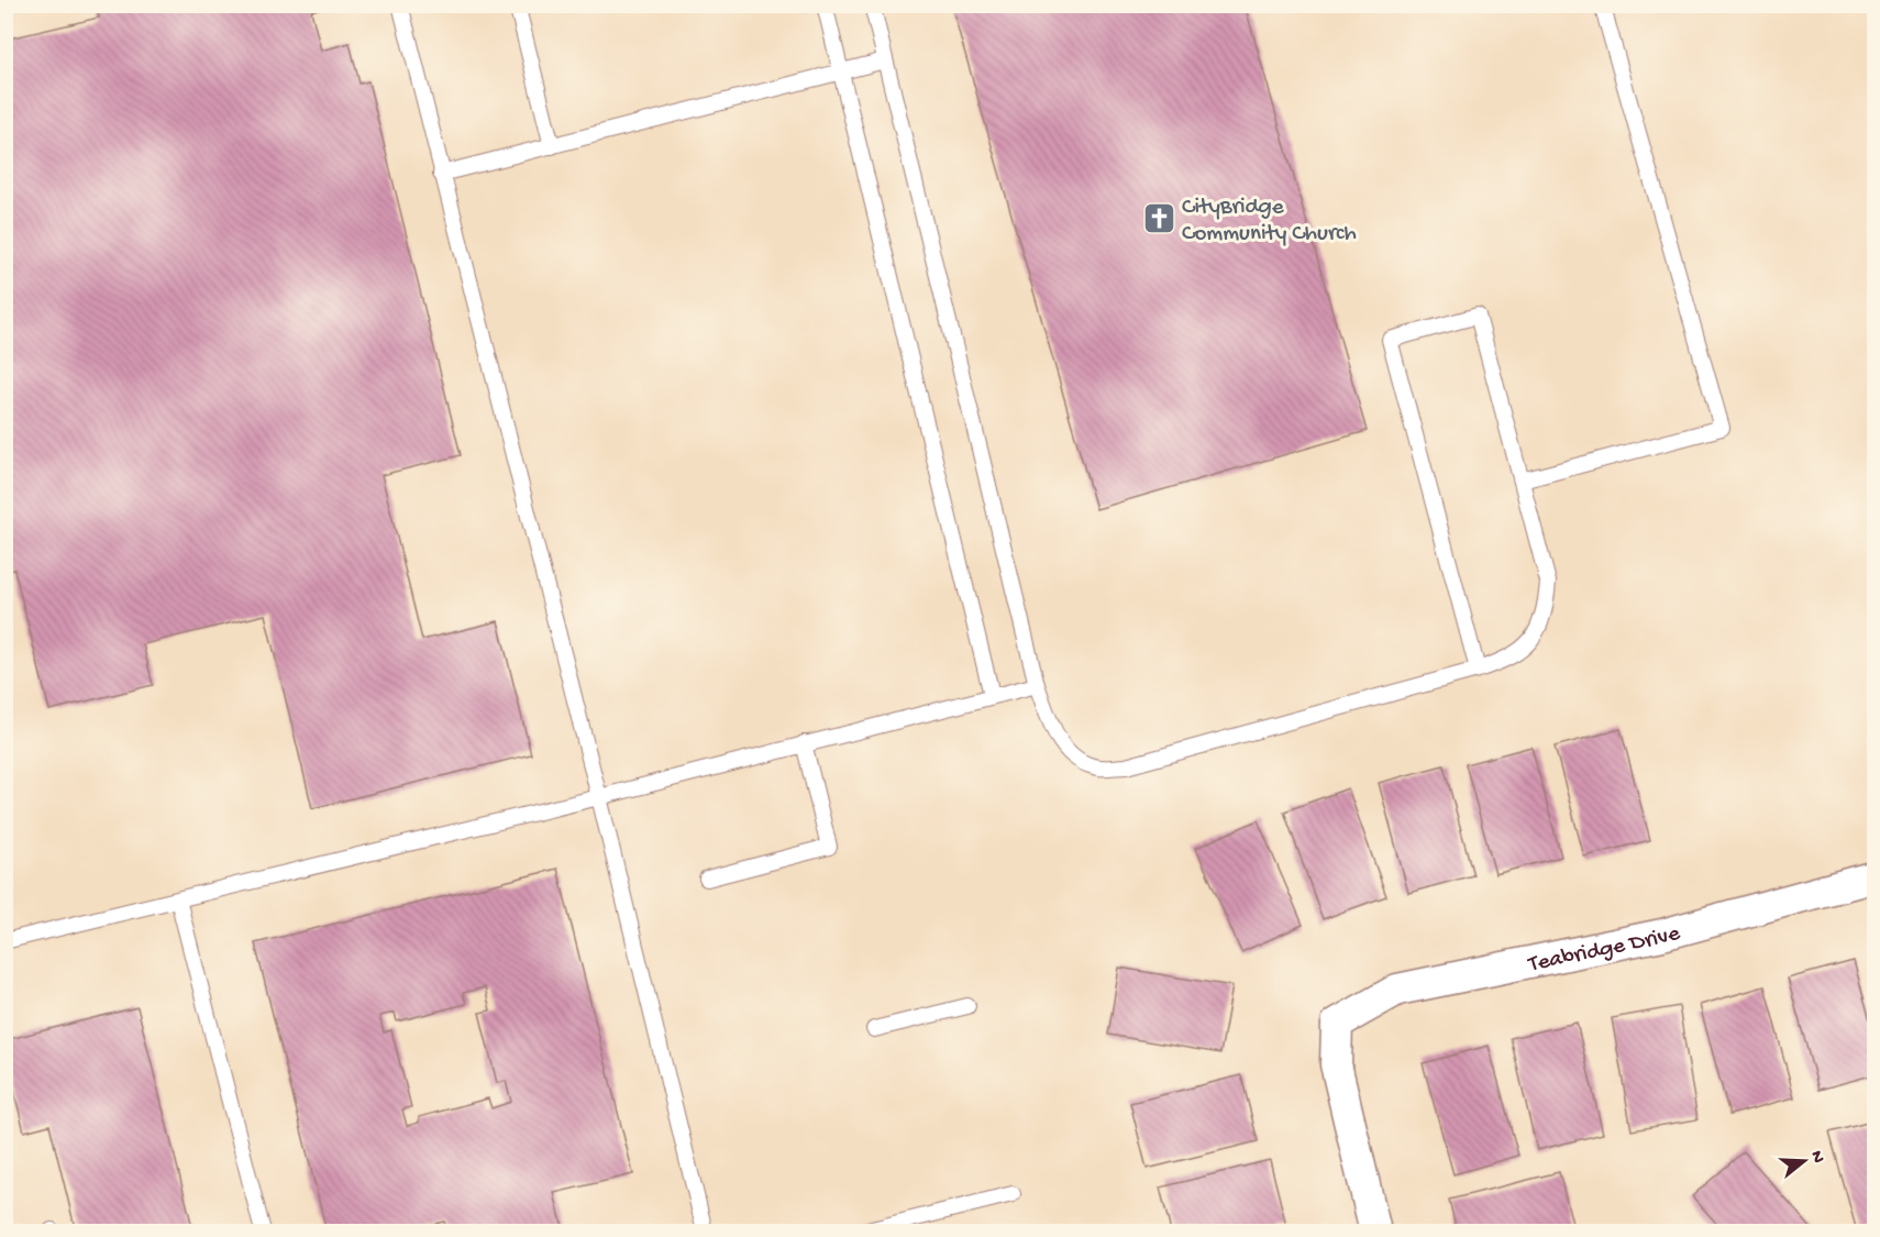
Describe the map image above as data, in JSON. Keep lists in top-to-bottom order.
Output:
{
  "streets": {
    "street": ["Teabridge Drive"]
  },
  "places": {
    "church": ["CityBridge Community Church"]
  },
  "north": "right"
}
